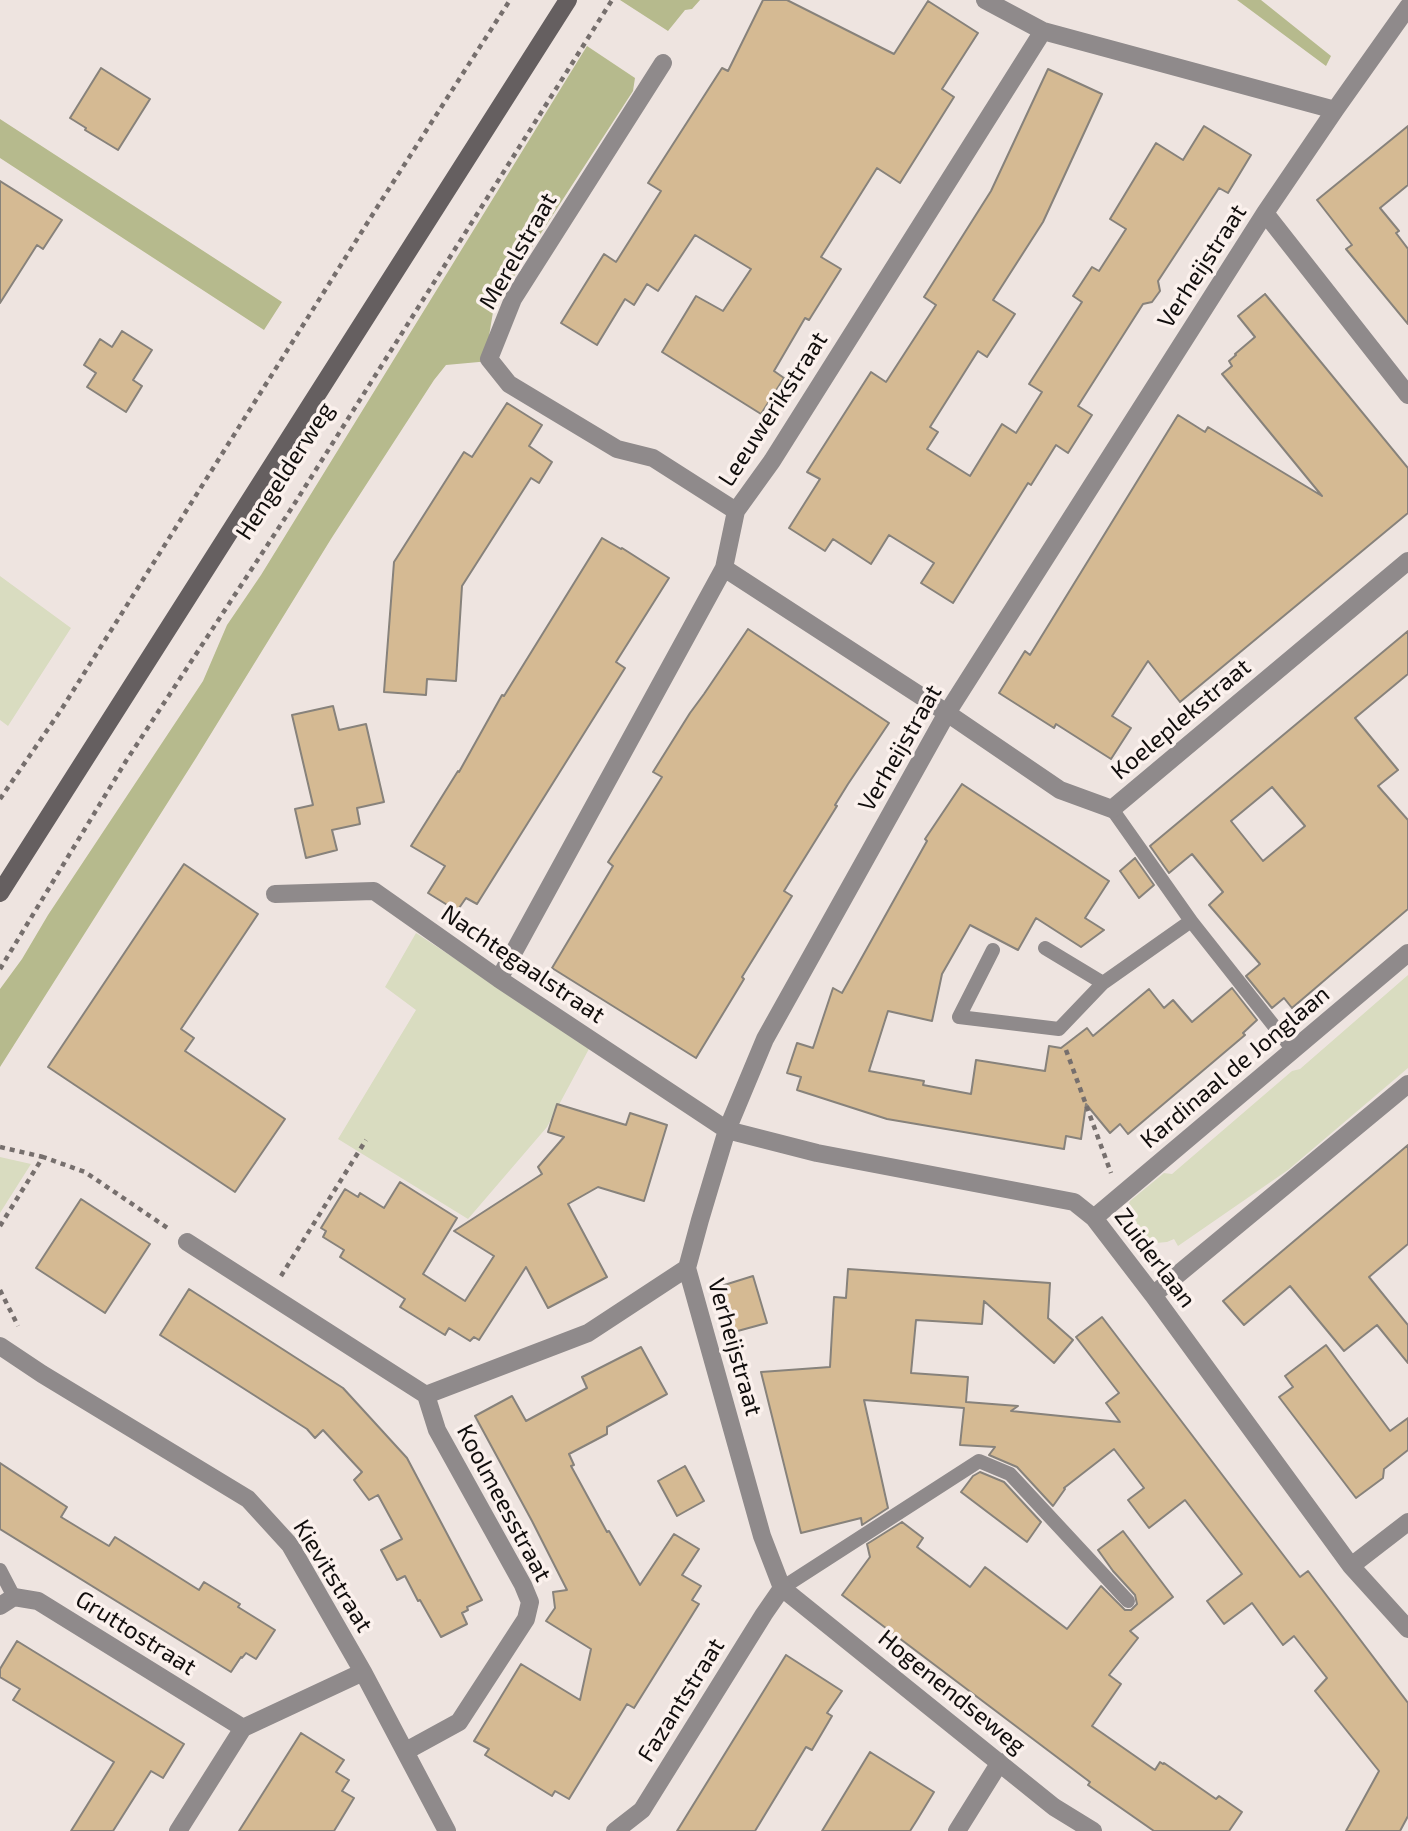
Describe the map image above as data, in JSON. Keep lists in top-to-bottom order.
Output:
{
  "streets": {
    "main road": ["Hengelderweg"],
    "street": [
      "Merelstraat",
      "Verheijstraat",
      "Leeuwerikstraat",
      "Koeleplekstraat",
      "Nachtegaalstraat",
      "Kardinaal de Jonglaan",
      "Zuiderlaan",
      "Koolmeesstraat",
      "Kievitstraat",
      "Gruttostraat",
      "Hogenendseweg",
      "Fazantstraat"
    ]
  },
  "crossings": [
    ["Merelstraat", "Leeuwerikstraat"],
    ["Verheijstraat", "Koeleplekstraat"],
    ["Verheijstraat", "Nachtegaalstraat"],
    ["Verheijstraat", "Zuiderlaan"],
    ["Verheijstraat", "Hogenendseweg"],
    ["Verheijstraat", "Fazantstraat"],
    ["Leeuwerikstraat", "Koeleplekstraat"],
    ["Leeuwerikstraat", "Nachtegaalstraat"],
    ["Nachtegaalstraat", "Zuiderlaan"],
    ["Kardinaal de Jonglaan", "Zuiderlaan"],
    ["Koolmeesstraat", "Kievitstraat"],
    ["Hogenendseweg", "Fazantstraat"]
  ]
}
